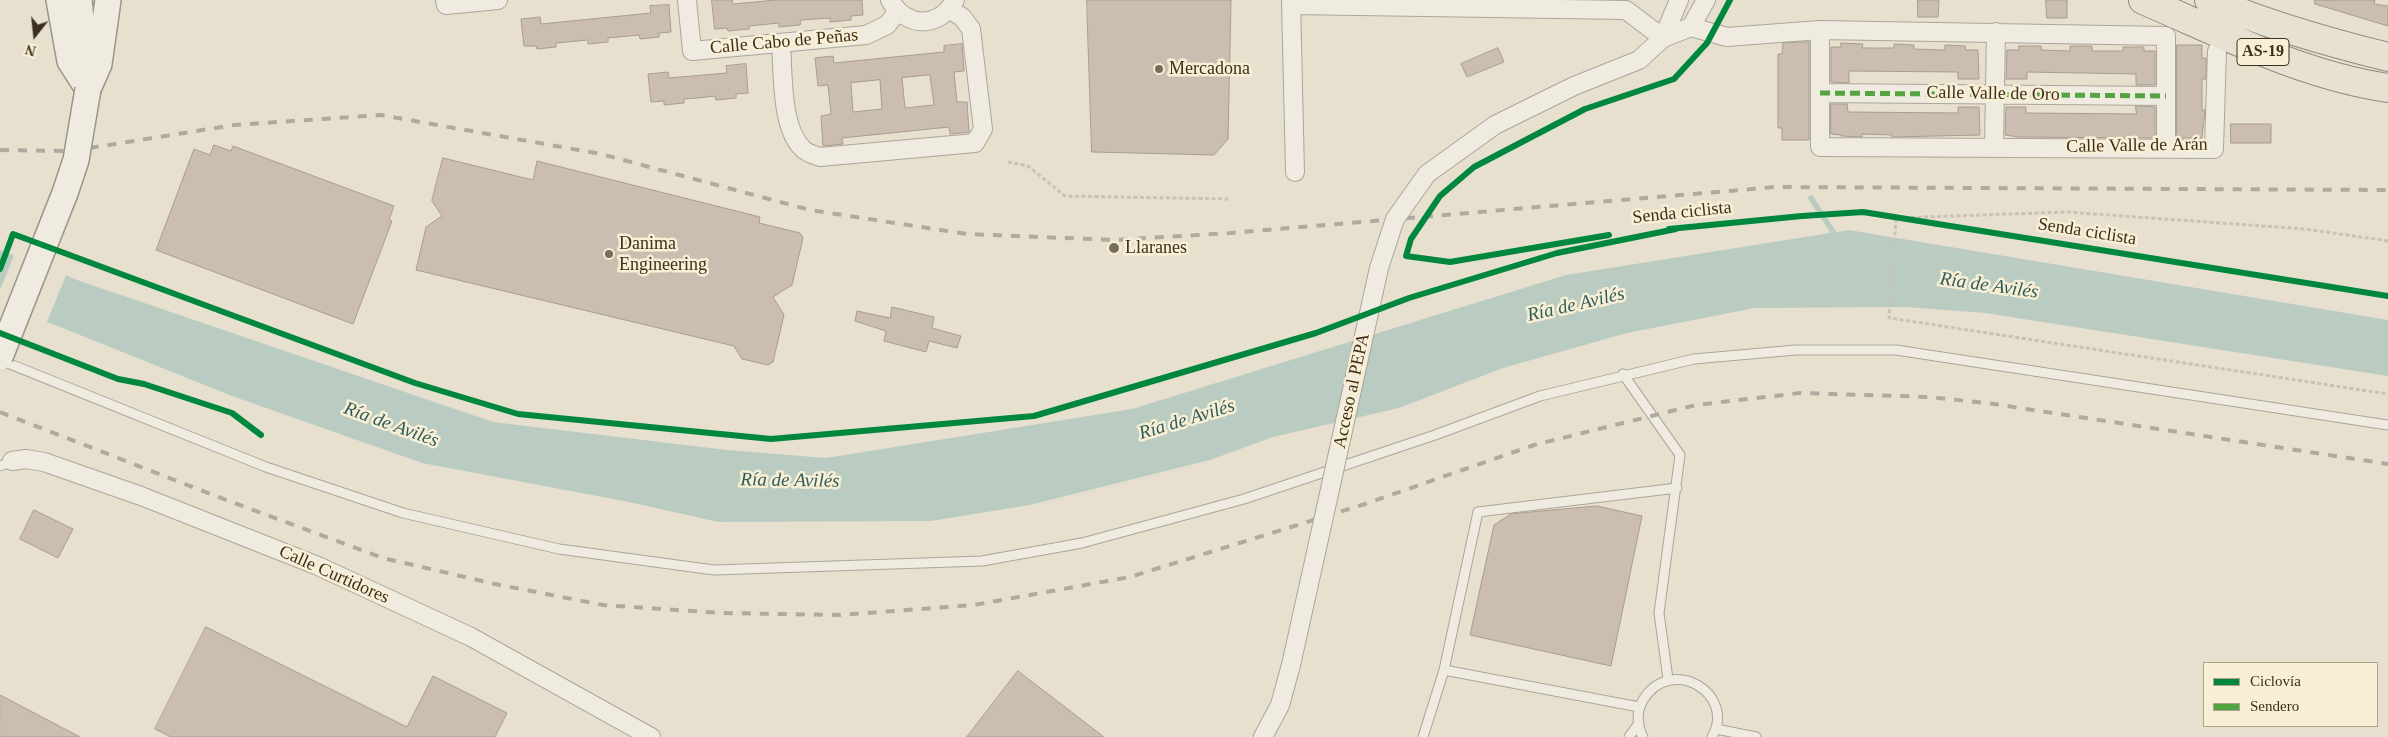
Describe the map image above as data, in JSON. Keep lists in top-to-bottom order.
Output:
{
  "streets": {
    "main road": ["AS-19"],
    "street": [
      "Calle Cabo de Peñas",
      "Calle Valle de Oro",
      "Calle Valle de Arán",
      "Acceso al PEPA",
      "Calle Curtidores"
    ],
    "cycle path": ["Senda ciclista"]
  },
  "crossings": [
    ["Calle Valle de Oro", "Calle Valle de Arán"]
  ],
  "water": ["Ría de Avilés"],
  "places": ["Mercadona", "Llaranes", "Danima Engineering"],
  "legend": ["Ciclovía", "Sendero"],
  "north": "bottom"
}
